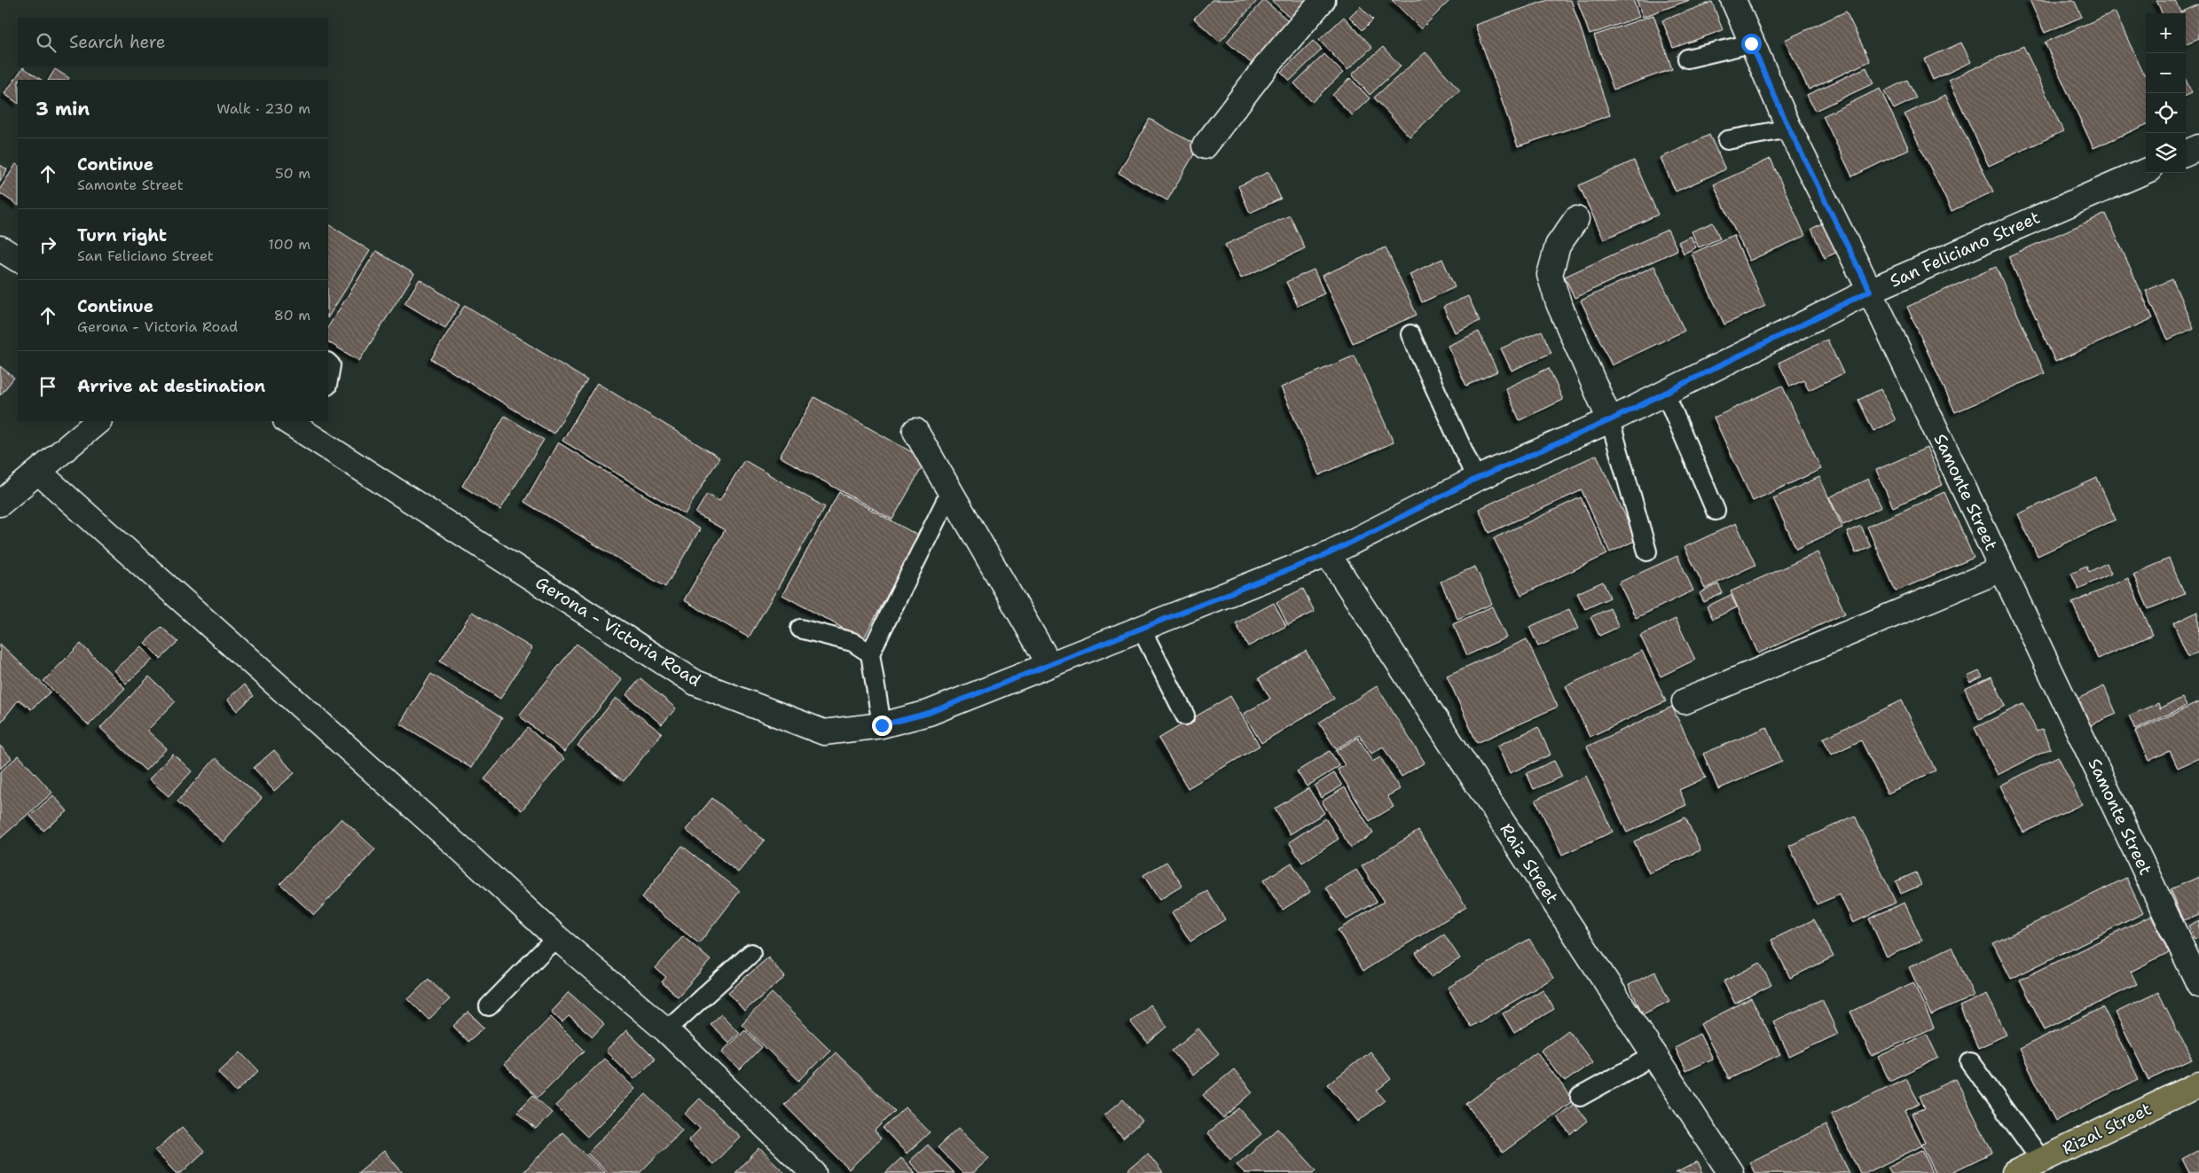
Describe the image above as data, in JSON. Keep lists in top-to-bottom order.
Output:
{
  "streets": {
    "main road": ["Rizal Street"],
    "street": [
      "San Feliciano Street",
      "Samonte Street",
      "Gerona - Victoria Road",
      "Raiz Street"
    ]
  },
  "crossings": [
    ["San Feliciano Street", "Samonte Street"],
    ["San Feliciano Street", "Gerona - Victoria Road"],
    ["San Feliciano Street", "Raiz Street"],
    ["Gerona - Victoria Road", "Raiz Street"]
  ],
  "page": {
    "map_buttons": ["+", "−"],
    "search": "Search here",
    "heading": ["3 min", "Walk · 230 m"],
    "list": [
      ["Continue", "Samonte Street", "50 m"],
      ["Turn right", "San Feliciano Street", "100 m"],
      ["Continue", "Gerona - Victoria Road", "80 m"],
      "Arrive at destination"
    ]
  }
}
